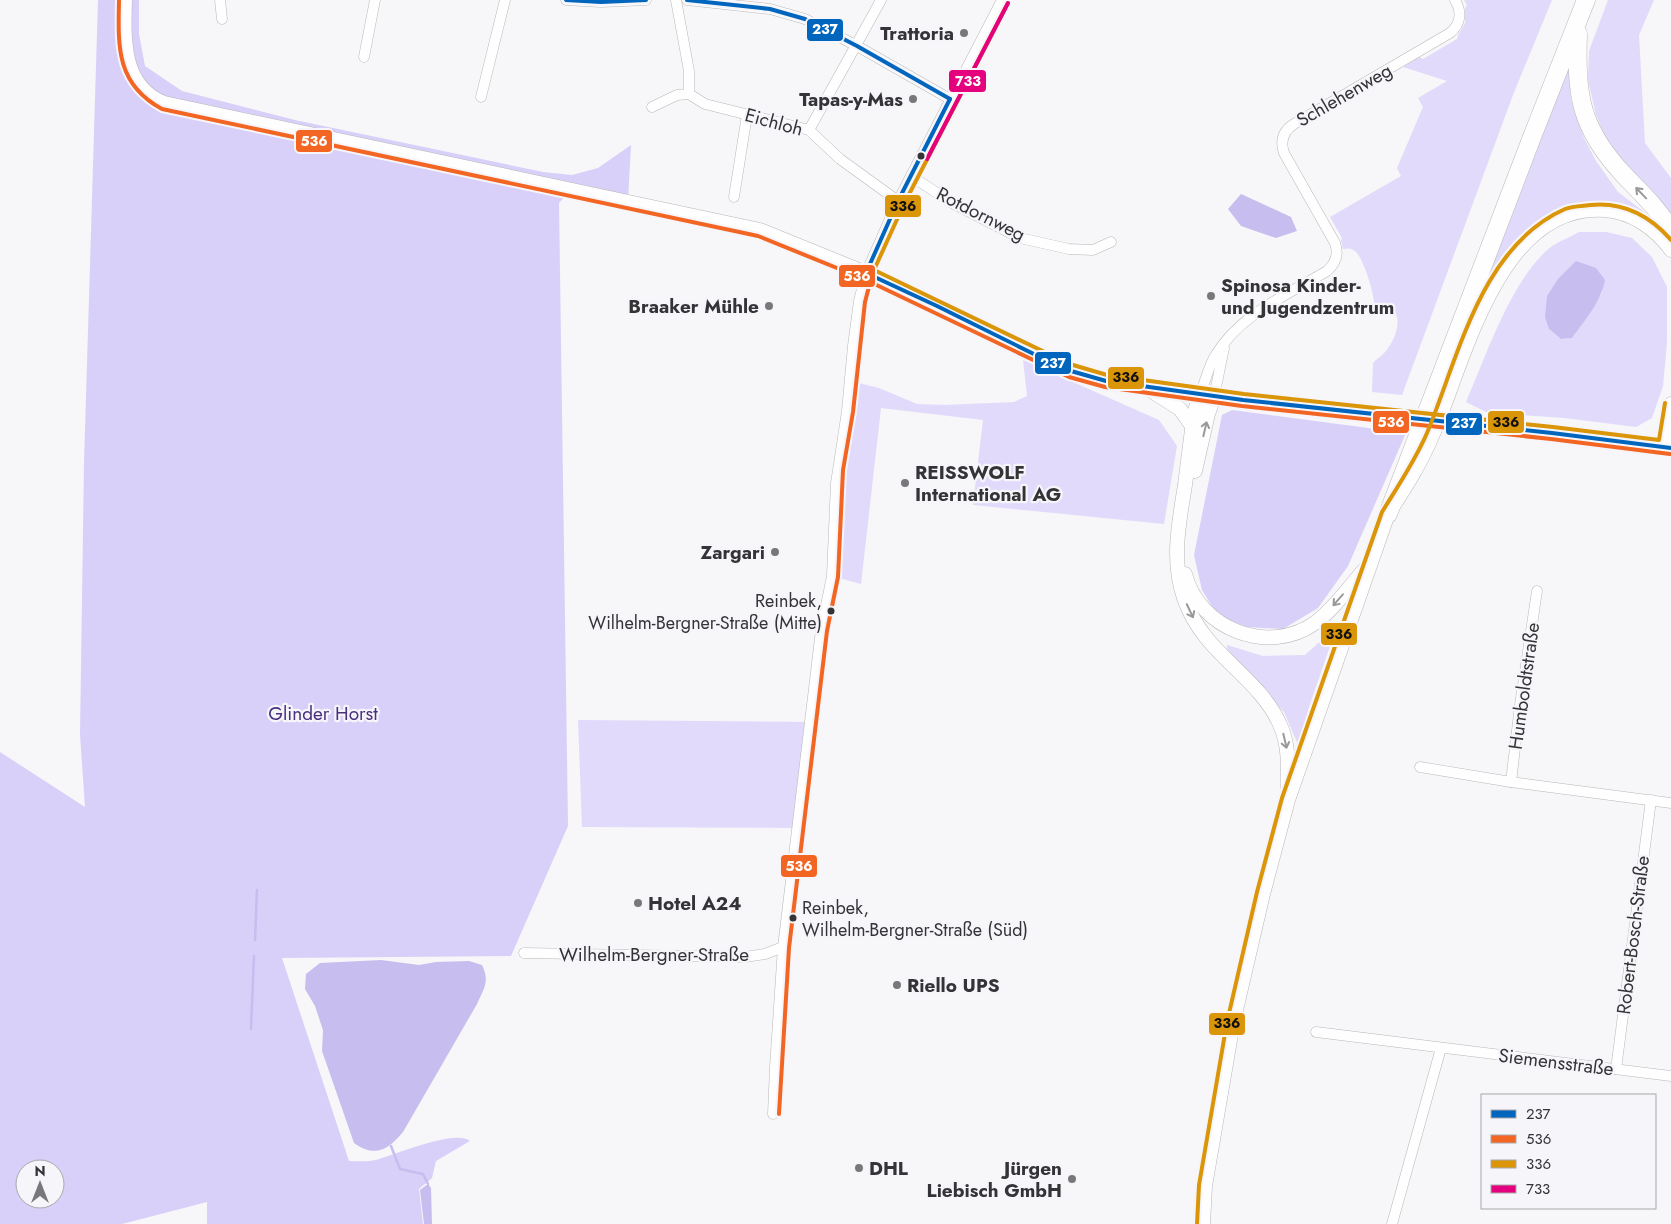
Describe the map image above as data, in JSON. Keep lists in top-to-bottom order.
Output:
{
  "streets": {
    "street": [
      "Schlehenweg",
      "Eichloh",
      "Rotdornweg",
      "Humboldtstraße",
      "Robert-Bosch-Straße",
      "Wilhelm-Bergner-Straße",
      "Siemensstraße"
    ]
  },
  "crossings": [
    ["Robert-Bosch-Straße", "Siemensstraße"]
  ],
  "parks": ["Glinder Horst"],
  "places": [
    "Trattoria",
    "Tapas-y-Mas",
    "Spinosa Kinder- und Jugendzentrum",
    "Braaker Mühle",
    "REISSWOLF International AG",
    "Zargari",
    "Reinbek, Wilhelm-Bergner-Straße (Mitte)",
    "Hotel A24",
    "Reinbek, Wilhelm-Bergner-Straße (Süd)",
    "Riello UPS",
    "DHL",
    "Jürgen Liebisch GmbH"
  ],
  "lines": [
    "transit line 237",
    "transit line 536",
    "transit line 336",
    "transit line 733"
  ],
  "legend": [
    "237",
    "536",
    "336",
    "733"
  ],
  "north": "top"
}
